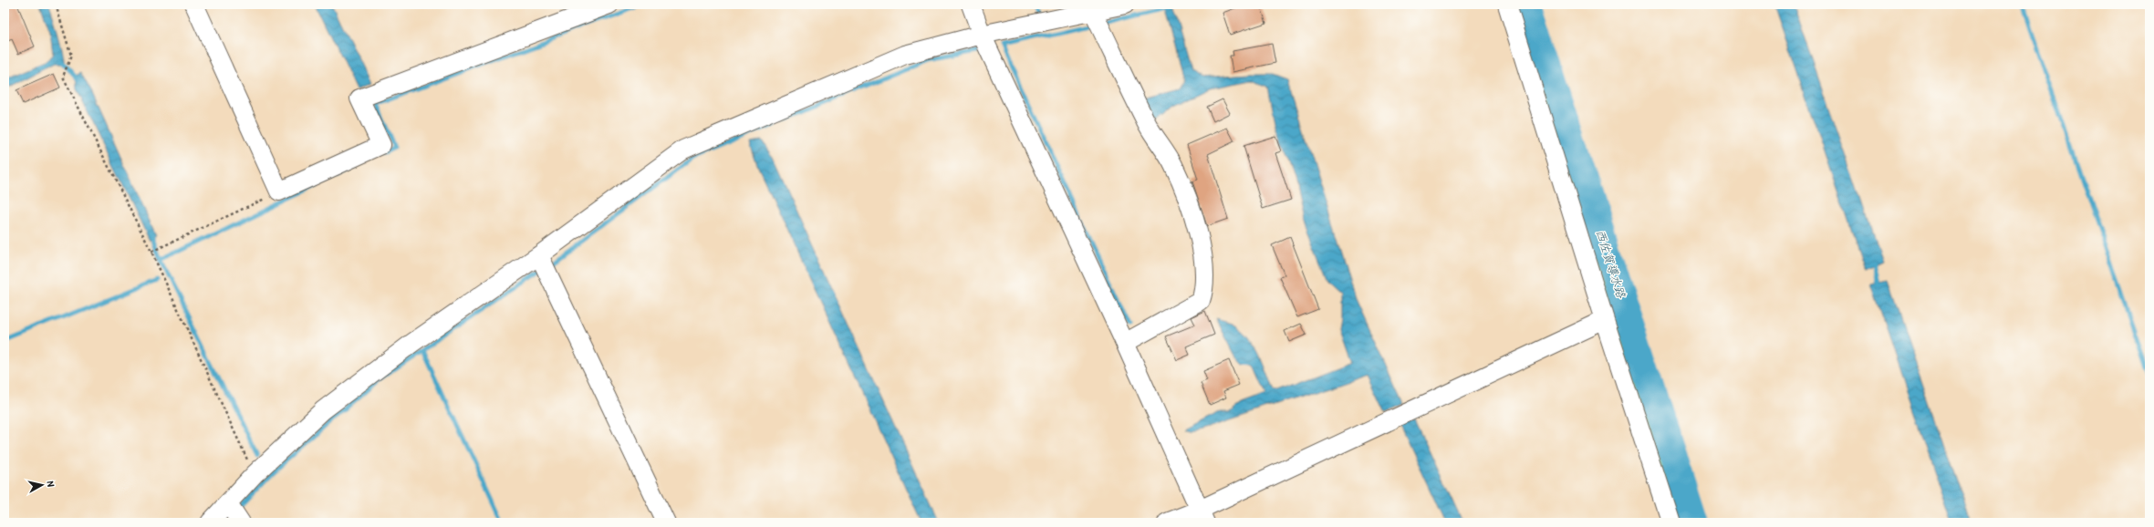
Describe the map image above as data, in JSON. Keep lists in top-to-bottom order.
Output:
{
  "water": ["西佐賀導水路"],
  "north": "right"
}
